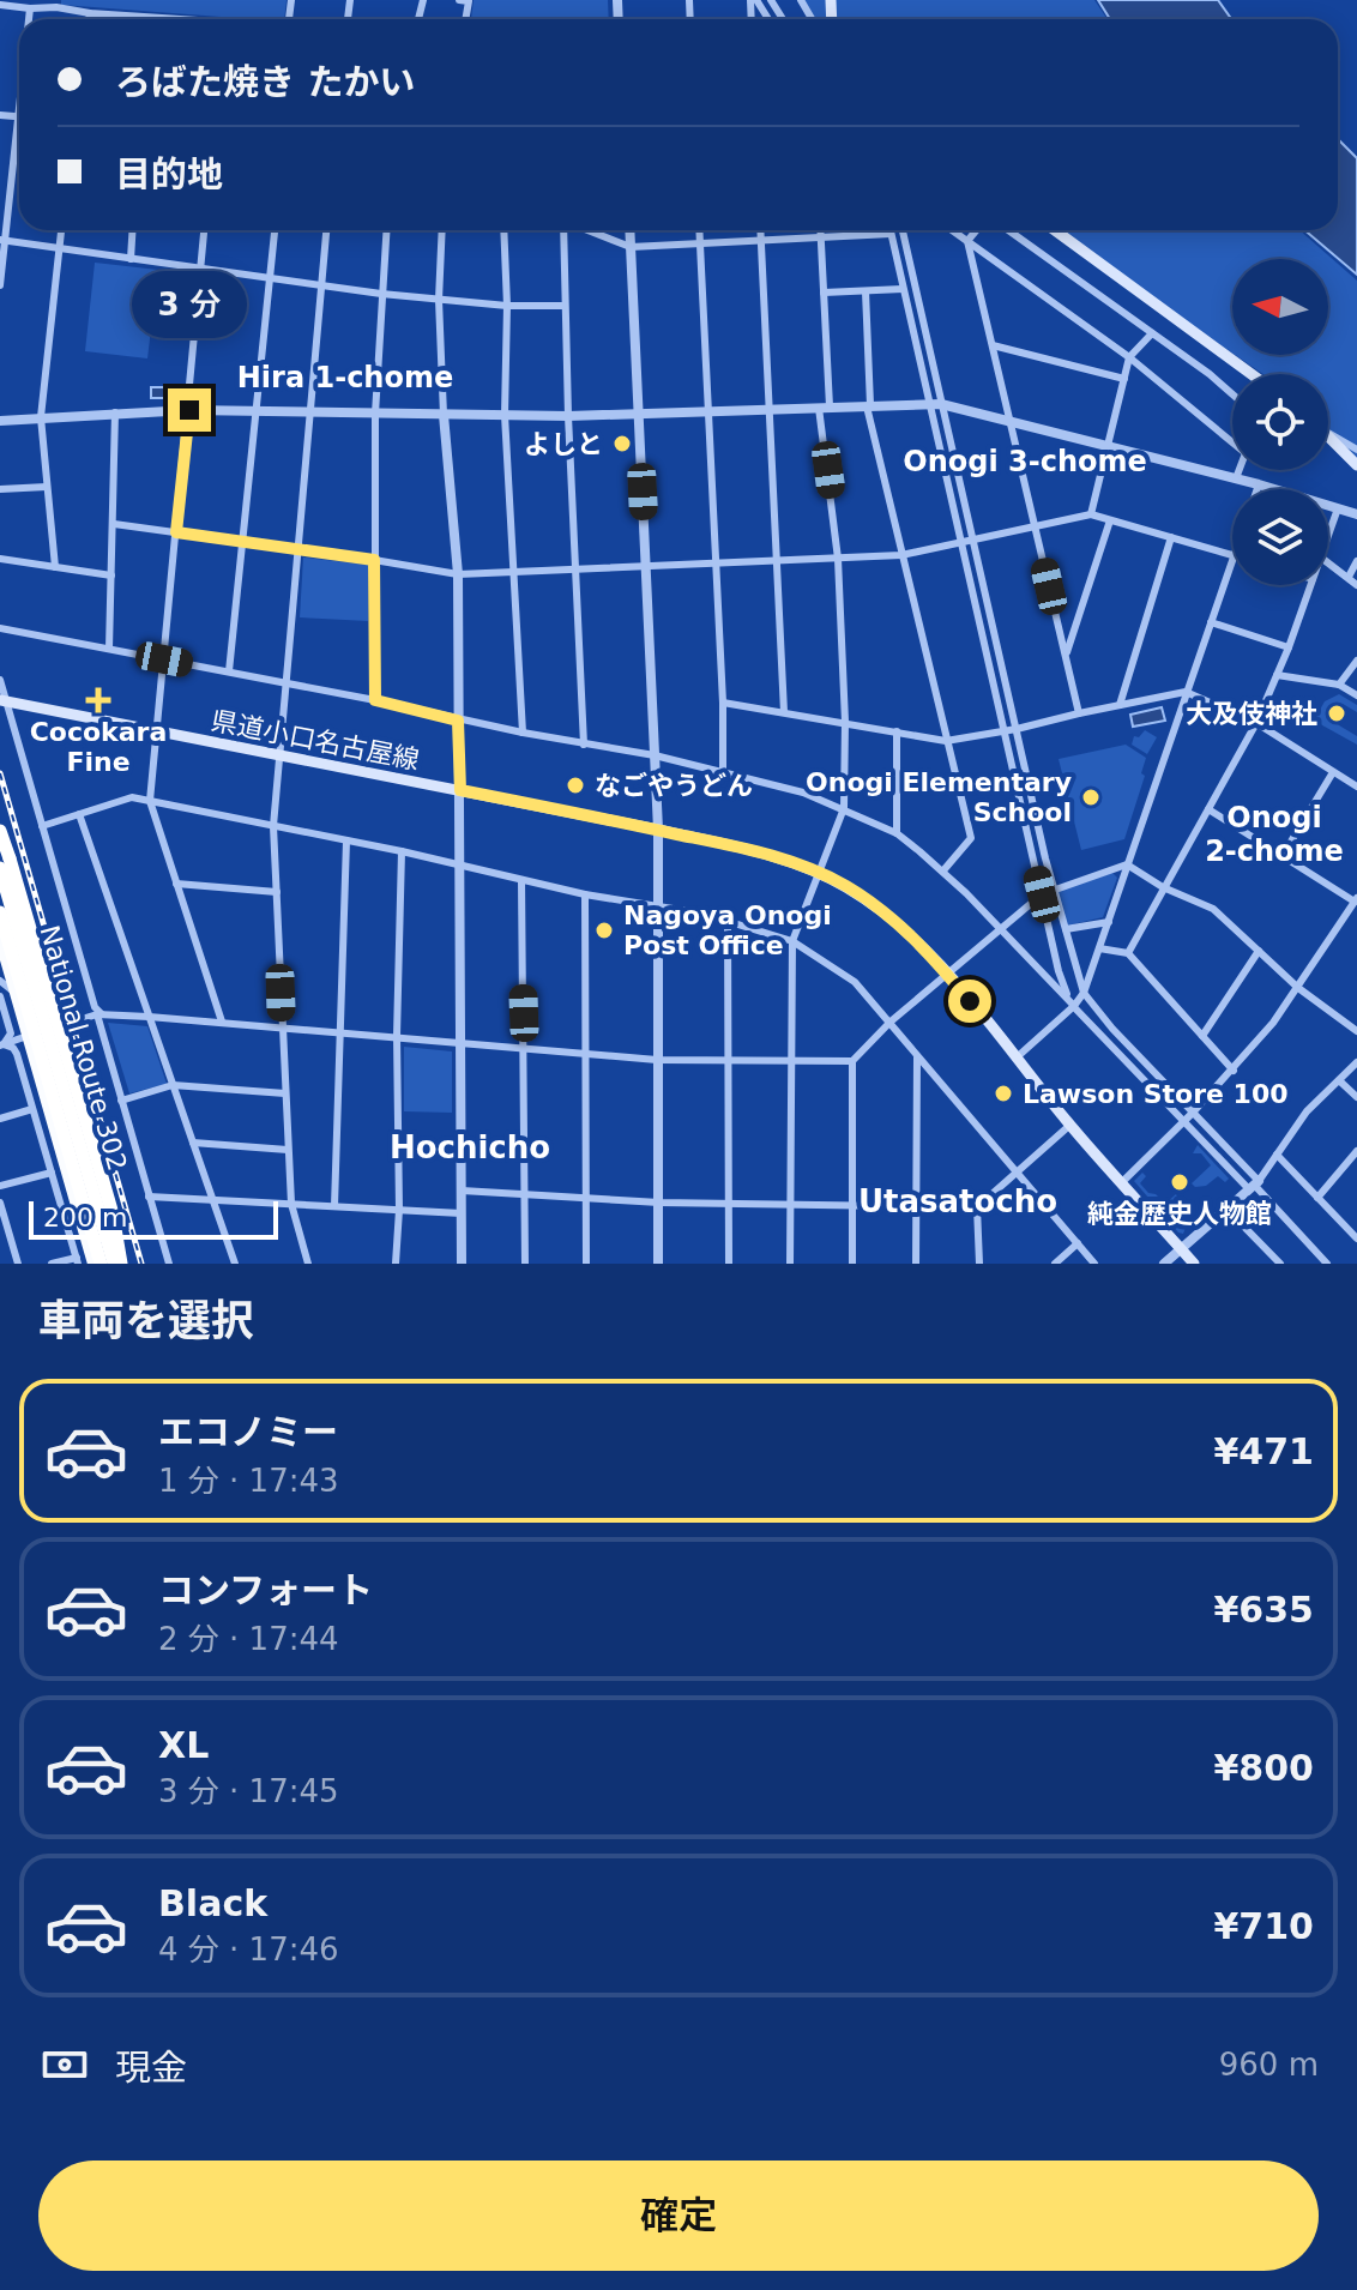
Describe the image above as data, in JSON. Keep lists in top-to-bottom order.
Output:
{
  "streets": {
    "highway": ["National Route 302"],
    "main road": ["県道小口名古屋線"]
  },
  "districts": [
    "Hira 1-chome",
    "Onogi 3-chome",
    "Onogi 2-chome",
    "Hochicho",
    "Utasatocho"
  ],
  "places": {
    "other": [
      "よしと",
      "大及伎神社",
      "なごやうどん",
      "Onogi Elementary School",
      "Nagoya Onogi Post Office",
      "Lawson Store 100",
      "純金歴史人物館"
    ],
    "health": ["Cocokara Fine"]
  },
  "scale_bar": "200 m",
  "north": "left",
  "page": {
    "banner": ["ろばた焼き たかい", "目的地"],
    "bubble": "3 分",
    "scale": "200 m",
    "heading": "車両を選択",
    "list": [
      {
        "name": "エコノミー",
        "note": "1 分 · 17:43",
        "value": "¥471"
      },
      {
        "name": "コンフォート",
        "note": "2 分 · 17:44",
        "value": "¥635"
      },
      {
        "name": "XL",
        "note": "3 分 · 17:45",
        "value": "¥800"
      },
      {
        "name": "Black",
        "note": "4 分 · 17:46",
        "value": "¥710"
      }
    ],
    "pay": ["現金", "960 m"],
    "buttons": "確定"
  }
}
